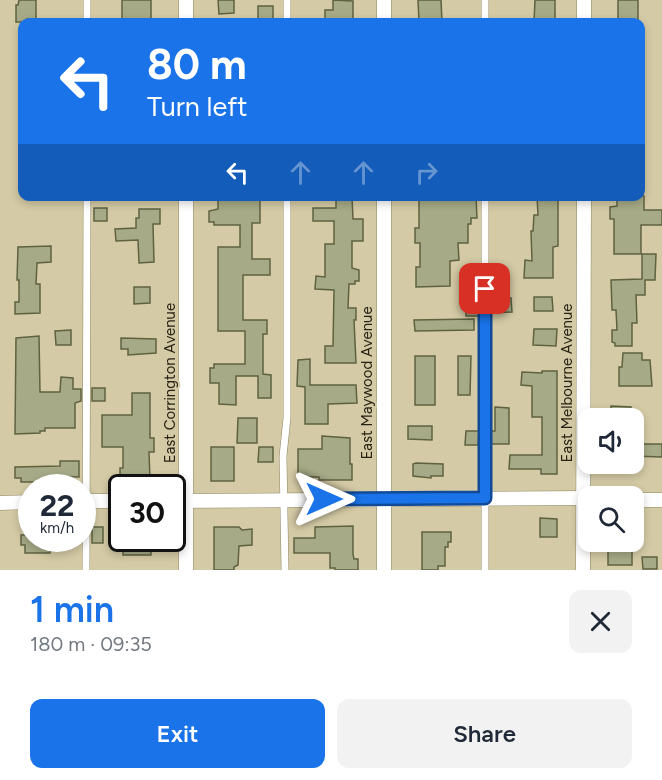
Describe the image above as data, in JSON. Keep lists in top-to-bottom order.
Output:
{
  "streets": {
    "street": ["East Corrington Avenue", "East Maywood Avenue", "East Melbourne Avenue"]
  },
  "page": {
    "turn": ["80 m", "Turn left"],
    "speed": "22 km/h",
    "limit": "30",
    "heading": ["1 min", "180 m · 09:35"],
    "buttons": ["Exit", "Share"]
  }
}
